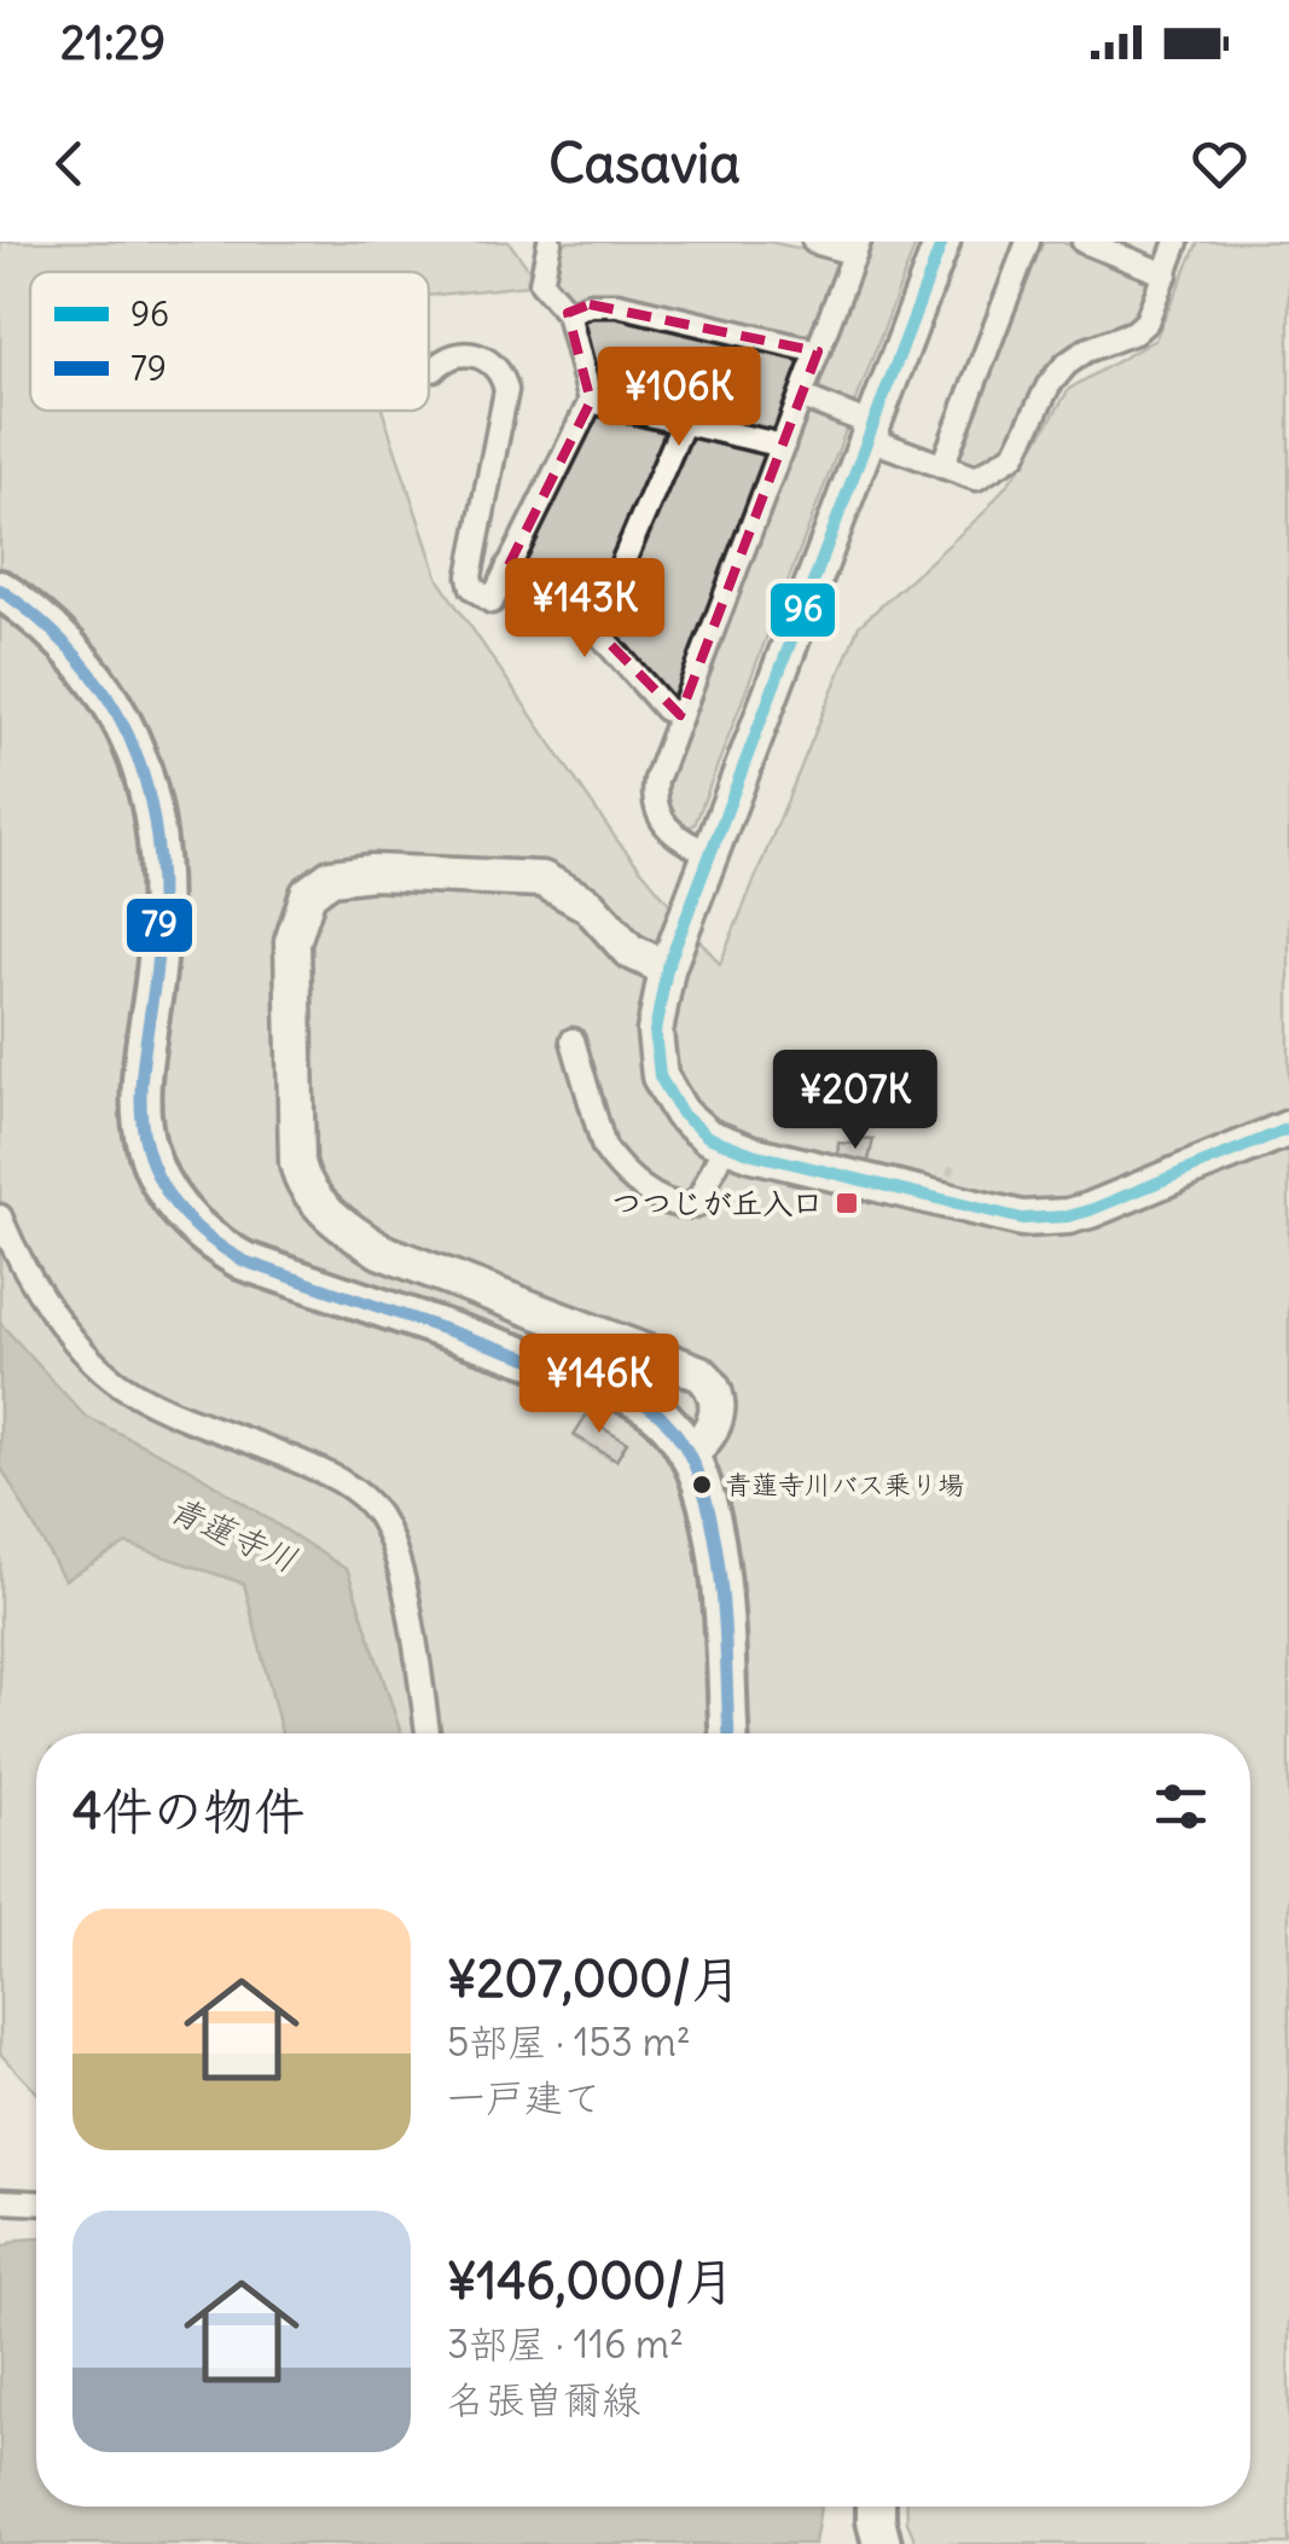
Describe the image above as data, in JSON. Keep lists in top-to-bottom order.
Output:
{
  "water": ["青蓮寺川"],
  "places": {
    "transit": ["つつじが丘入口"],
    "other": ["青蓮寺川バス乗り場"]
  },
  "lines": ["transit line 96", "transit line 79"],
  "legend": ["96", "79"],
  "page": {
    "status": "21:29",
    "header": "Casavia",
    "price": [
      "¥106K",
      "¥143K",
      "¥207K",
      "¥146K"
    ],
    "heading": "4件の物件",
    "list": [
      {
        "name": "¥207,000/月",
        "note": "5部屋 · 153 m² · 一戸建て"
      },
      {
        "name": "¥146,000/月",
        "note": "3部屋 · 116 m² · 名張曽爾線"
      }
    ]
  }
}
